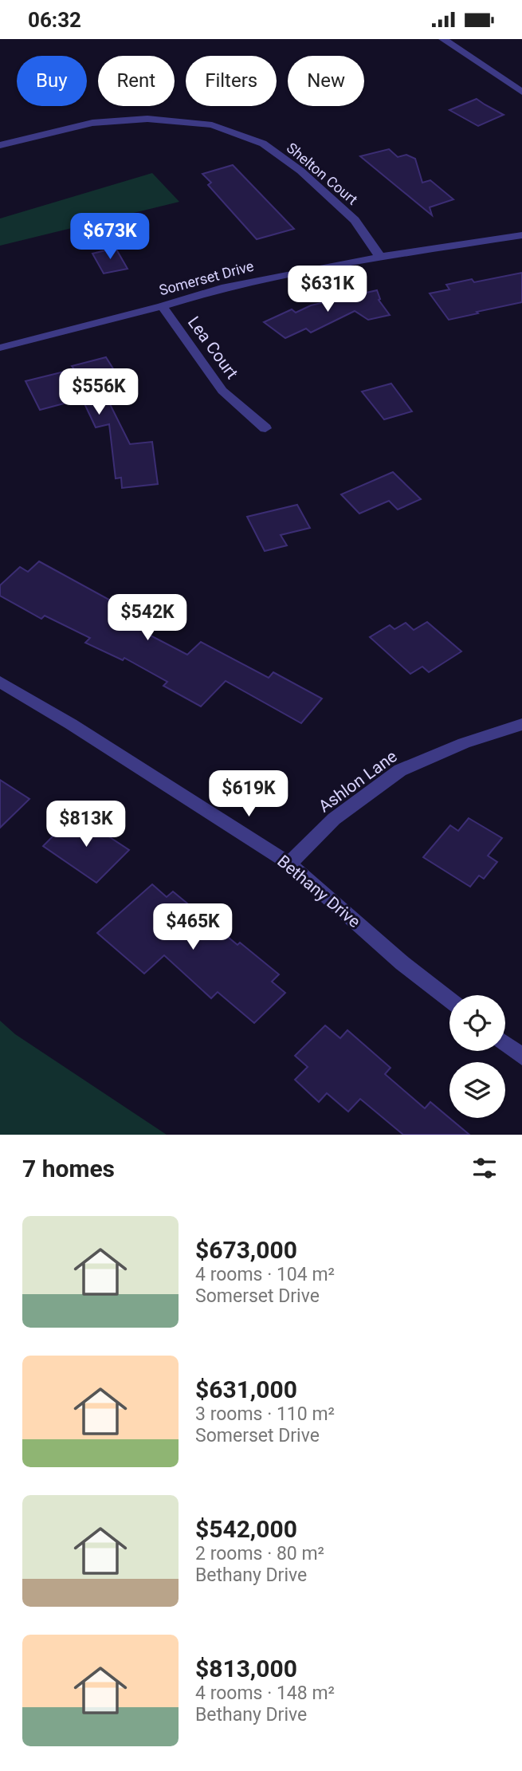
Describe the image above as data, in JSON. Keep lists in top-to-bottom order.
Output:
{
  "streets": {
    "street": [
      "Shelton Court",
      "Somerset Drive",
      "Lea Court",
      "Ashlon Lane",
      "Bethany Drive"
    ]
  },
  "crossings": [
    ["Shelton Court", "Somerset Drive"],
    ["Somerset Drive", "Lea Court"],
    ["Ashlon Lane", "Bethany Drive"]
  ],
  "page": {
    "status": "06:32",
    "chip": [
      "Buy",
      "Rent",
      "Filters",
      "New"
    ],
    "price": [
      "$673K",
      "$631K",
      "$556K",
      "$542K",
      "$619K",
      "$813K",
      "$465K"
    ],
    "heading": "7 homes",
    "list": [
      {
        "name": "$673,000",
        "note": "4 rooms · 104 m² · Somerset Drive"
      },
      {
        "name": "$631,000",
        "note": "3 rooms · 110 m² · Somerset Drive"
      },
      {
        "name": "$542,000",
        "note": "2 rooms · 80 m² · Bethany Drive"
      },
      {
        "name": "$813,000",
        "note": "4 rooms · 148 m² · Bethany Drive"
      }
    ]
  }
}
